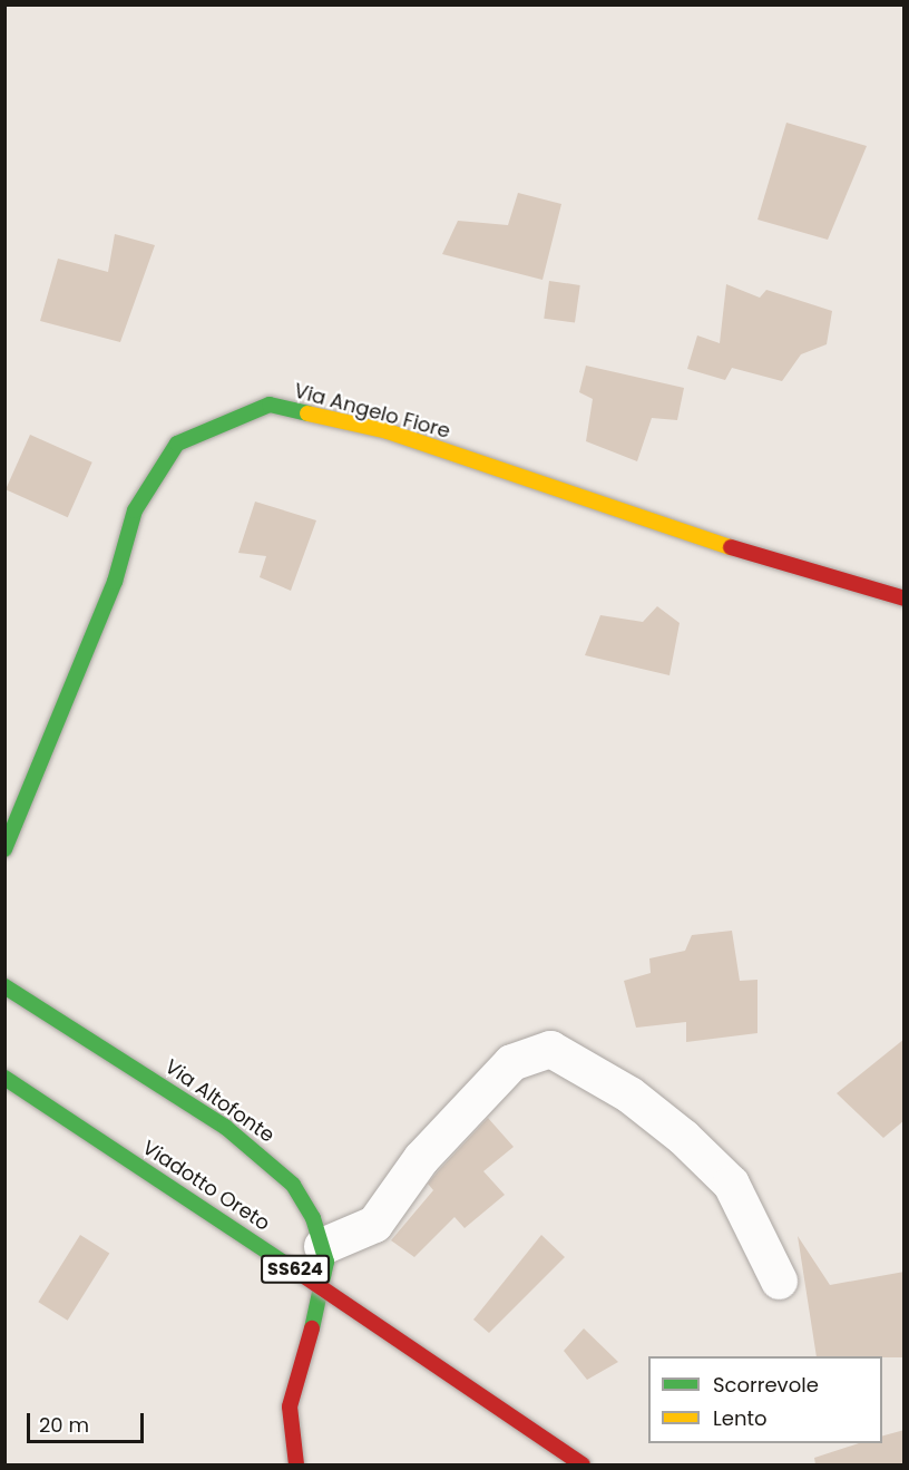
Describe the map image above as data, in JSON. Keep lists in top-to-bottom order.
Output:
{
  "streets": {
    "main road": [
      "Via Angelo Fiore",
      "Via Altofonte",
      "Viadotto Oreto",
      "SS624"
    ]
  },
  "legend": ["Scorrevole", "Lento"],
  "scale_bar": "20 m"
}
